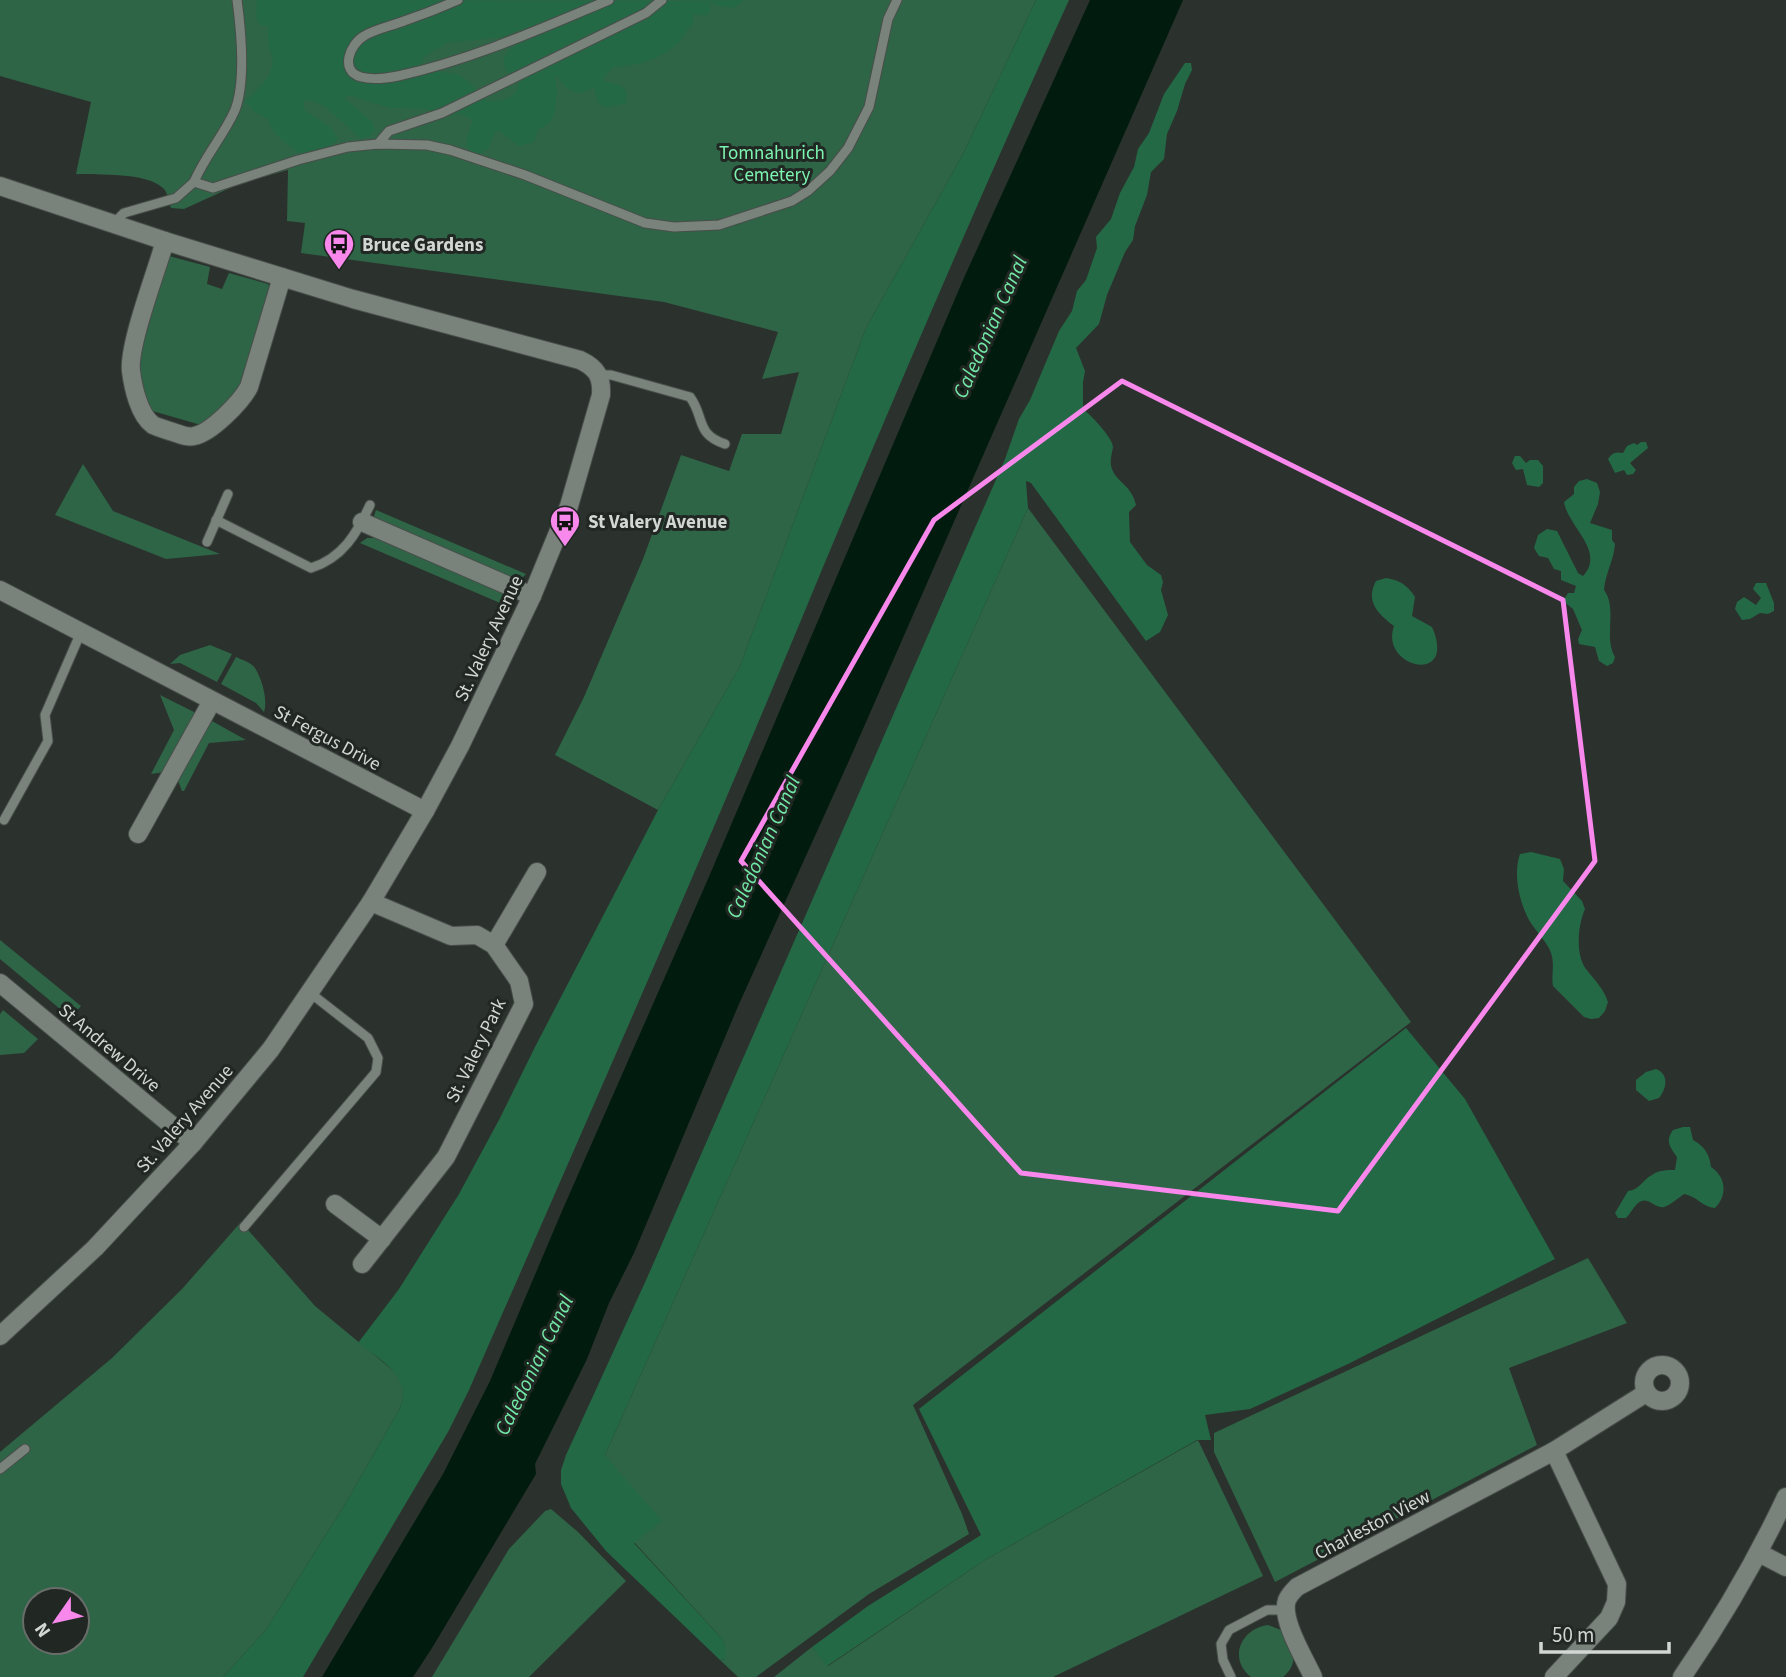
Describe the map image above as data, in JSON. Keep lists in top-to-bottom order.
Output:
{
  "streets": {
    "street": [
      "St. Valery Avenue",
      "St Fergus Drive",
      "St Andrew Drive",
      "St. Valery Park",
      "Charleston View"
    ]
  },
  "crossings": [
    ["St. Valery Avenue", "St Fergus Drive"],
    ["St. Valery Avenue", "St Andrew Drive"]
  ],
  "water": ["Caledonian Canal"],
  "parks": ["Tomnahurich Cemetery"],
  "places": {
    "bus stop": ["Bruce Gardens", "St Valery Avenue"]
  },
  "scale_bar": "50 m",
  "north": "bottom left"
}
